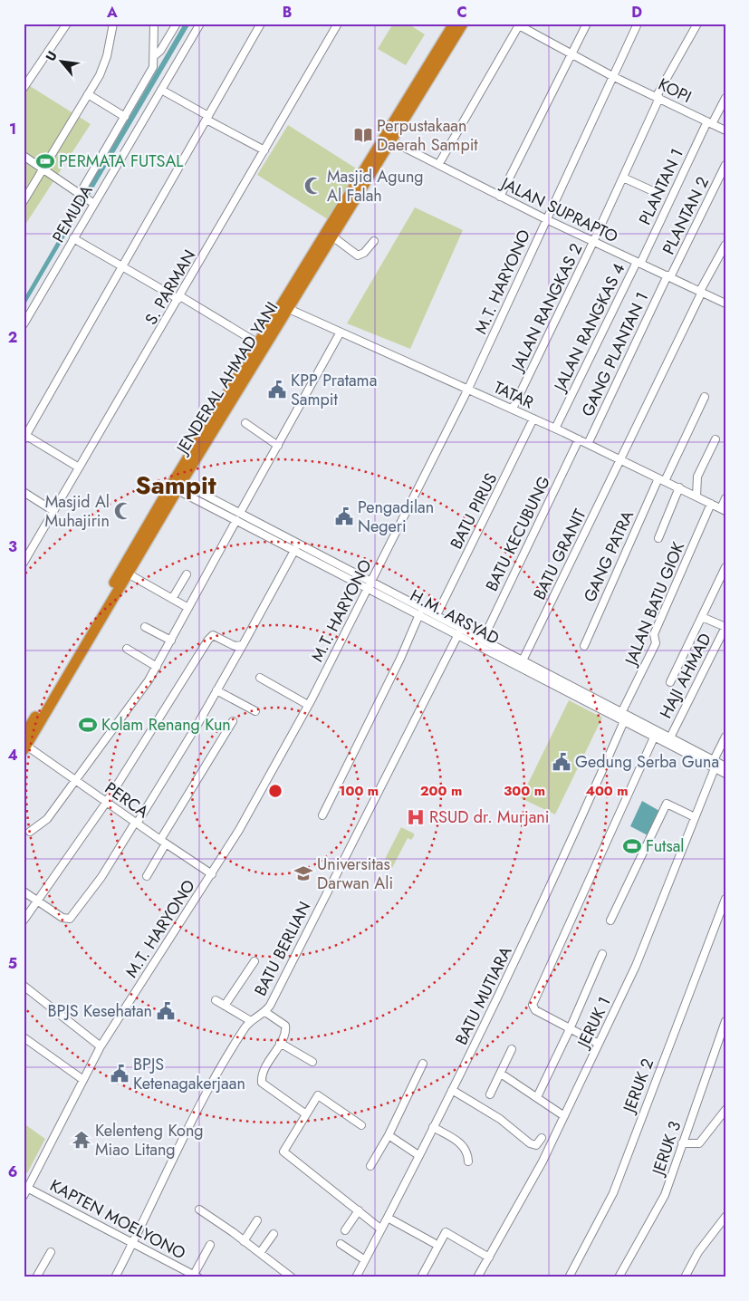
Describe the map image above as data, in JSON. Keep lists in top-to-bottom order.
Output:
{
  "streets": {
    "highway": ["JENDERAL AHMAD YANI"],
    "street": [
      "KOPI",
      "PLANTAN 1",
      "JALAN SUPRAPTO",
      "PEMUDA",
      "PLANTAN 2",
      "M.T. HARYONO",
      "S. PARMAN",
      "JALAN RANGKAS 2",
      "JALAN RANGKAS 4",
      "GANG PLANTAN 1",
      "TATAR",
      "BATU PIRUS",
      "BATU KECUBUNG",
      "BATU GRANIT",
      "GANG PATRA",
      "JALAN BATU GIOK",
      "H.M. ARSYAD",
      "HAJI AHMAD",
      "PERCA",
      "BATU BERLIAN",
      "BATU MUTIARA",
      "JERUK 1",
      "JERUK 2",
      "JERUK 3",
      "KAPTEN MOELYONO"
    ]
  },
  "crossings": [
    ["KOPI", "PLANTAN 1"],
    ["KOPI", "M.T. HARYONO"],
    ["KOPI", "JALAN RANGKAS 2"],
    ["PLANTAN 1", "JALAN SUPRAPTO"],
    ["PLANTAN 1", "JALAN RANGKAS 4"],
    ["JALAN SUPRAPTO", "PLANTAN 2"],
    ["JALAN SUPRAPTO", "M.T. HARYONO"],
    ["JALAN SUPRAPTO", "JALAN RANGKAS 2"],
    ["JALAN SUPRAPTO", "JALAN RANGKAS 4"],
    ["JALAN SUPRAPTO", "GANG PLANTAN 1"],
    ["JALAN SUPRAPTO", "JENDERAL AHMAD YANI"],
    ["JALAN SUPRAPTO", "BATU GRANIT"],
    ["PLANTAN 2", "GANG PLANTAN 1"],
    ["M.T. HARYONO", "TATAR"],
    ["M.T. HARYONO", "H.M. ARSYAD"],
    ["M.T. HARYONO", "PERCA"],
    ["M.T. HARYONO", "KAPTEN MOELYONO"],
    ["JALAN RANGKAS 2", "TATAR"],
    ["JALAN RANGKAS 4", "TATAR"],
    ["GANG PLANTAN 1", "TATAR"],
    ["JENDERAL AHMAD YANI", "TATAR"],
    ["JENDERAL AHMAD YANI", "H.M. ARSYAD"],
    ["JENDERAL AHMAD YANI", "PERCA"],
    ["TATAR", "BATU PIRUS"],
    ["TATAR", "BATU KECUBUNG"],
    ["TATAR", "BATU GRANIT"],
    ["TATAR", "GANG PATRA"],
    ["TATAR", "JALAN BATU GIOK"],
    ["BATU PIRUS", "H.M. ARSYAD"],
    ["BATU KECUBUNG", "H.M. ARSYAD"],
    ["BATU GRANIT", "H.M. ARSYAD"],
    ["JALAN BATU GIOK", "H.M. ARSYAD"],
    ["H.M. ARSYAD", "HAJI AHMAD"],
    ["H.M. ARSYAD", "BATU BERLIAN"],
    ["H.M. ARSYAD", "BATU MUTIARA"],
    ["H.M. ARSYAD", "JERUK 1"],
    ["BATU BERLIAN", "KAPTEN MOELYONO"]
  ],
  "districts": ["Sampit"],
  "places": {
    "library": ["Perpustakaan Daerah Sampit"],
    "sports": ["PERMATA FUTSAL", "Kolam Renang Kun", "Futsal"],
    "mosque": ["Masjid Agung Al Falah", "Masjid Al Muhajirin"],
    "public building": [
      "KPP Pratama Sampit",
      "Pengadilan Negeri",
      "Gedung Serba Guna",
      "BPJS Kesehatan",
      "BPJS Ketenagakerjaan"
    ],
    "hospital": ["RSUD dr. Murjani"],
    "school or university": ["Universitas Darwan Ali"],
    "temple": ["Kelenteng Kong Miao Litang"]
  },
  "north": "top left",
  "grid": {
    "columns": [
      "A",
      "B",
      "C",
      "D"
    ],
    "rows": [
      "1",
      "2",
      "3",
      "4",
      "5",
      "6"
    ]
  },
  "rings": [
    "100 m",
    "200 m",
    "300 m",
    "400 m"
  ]
}
